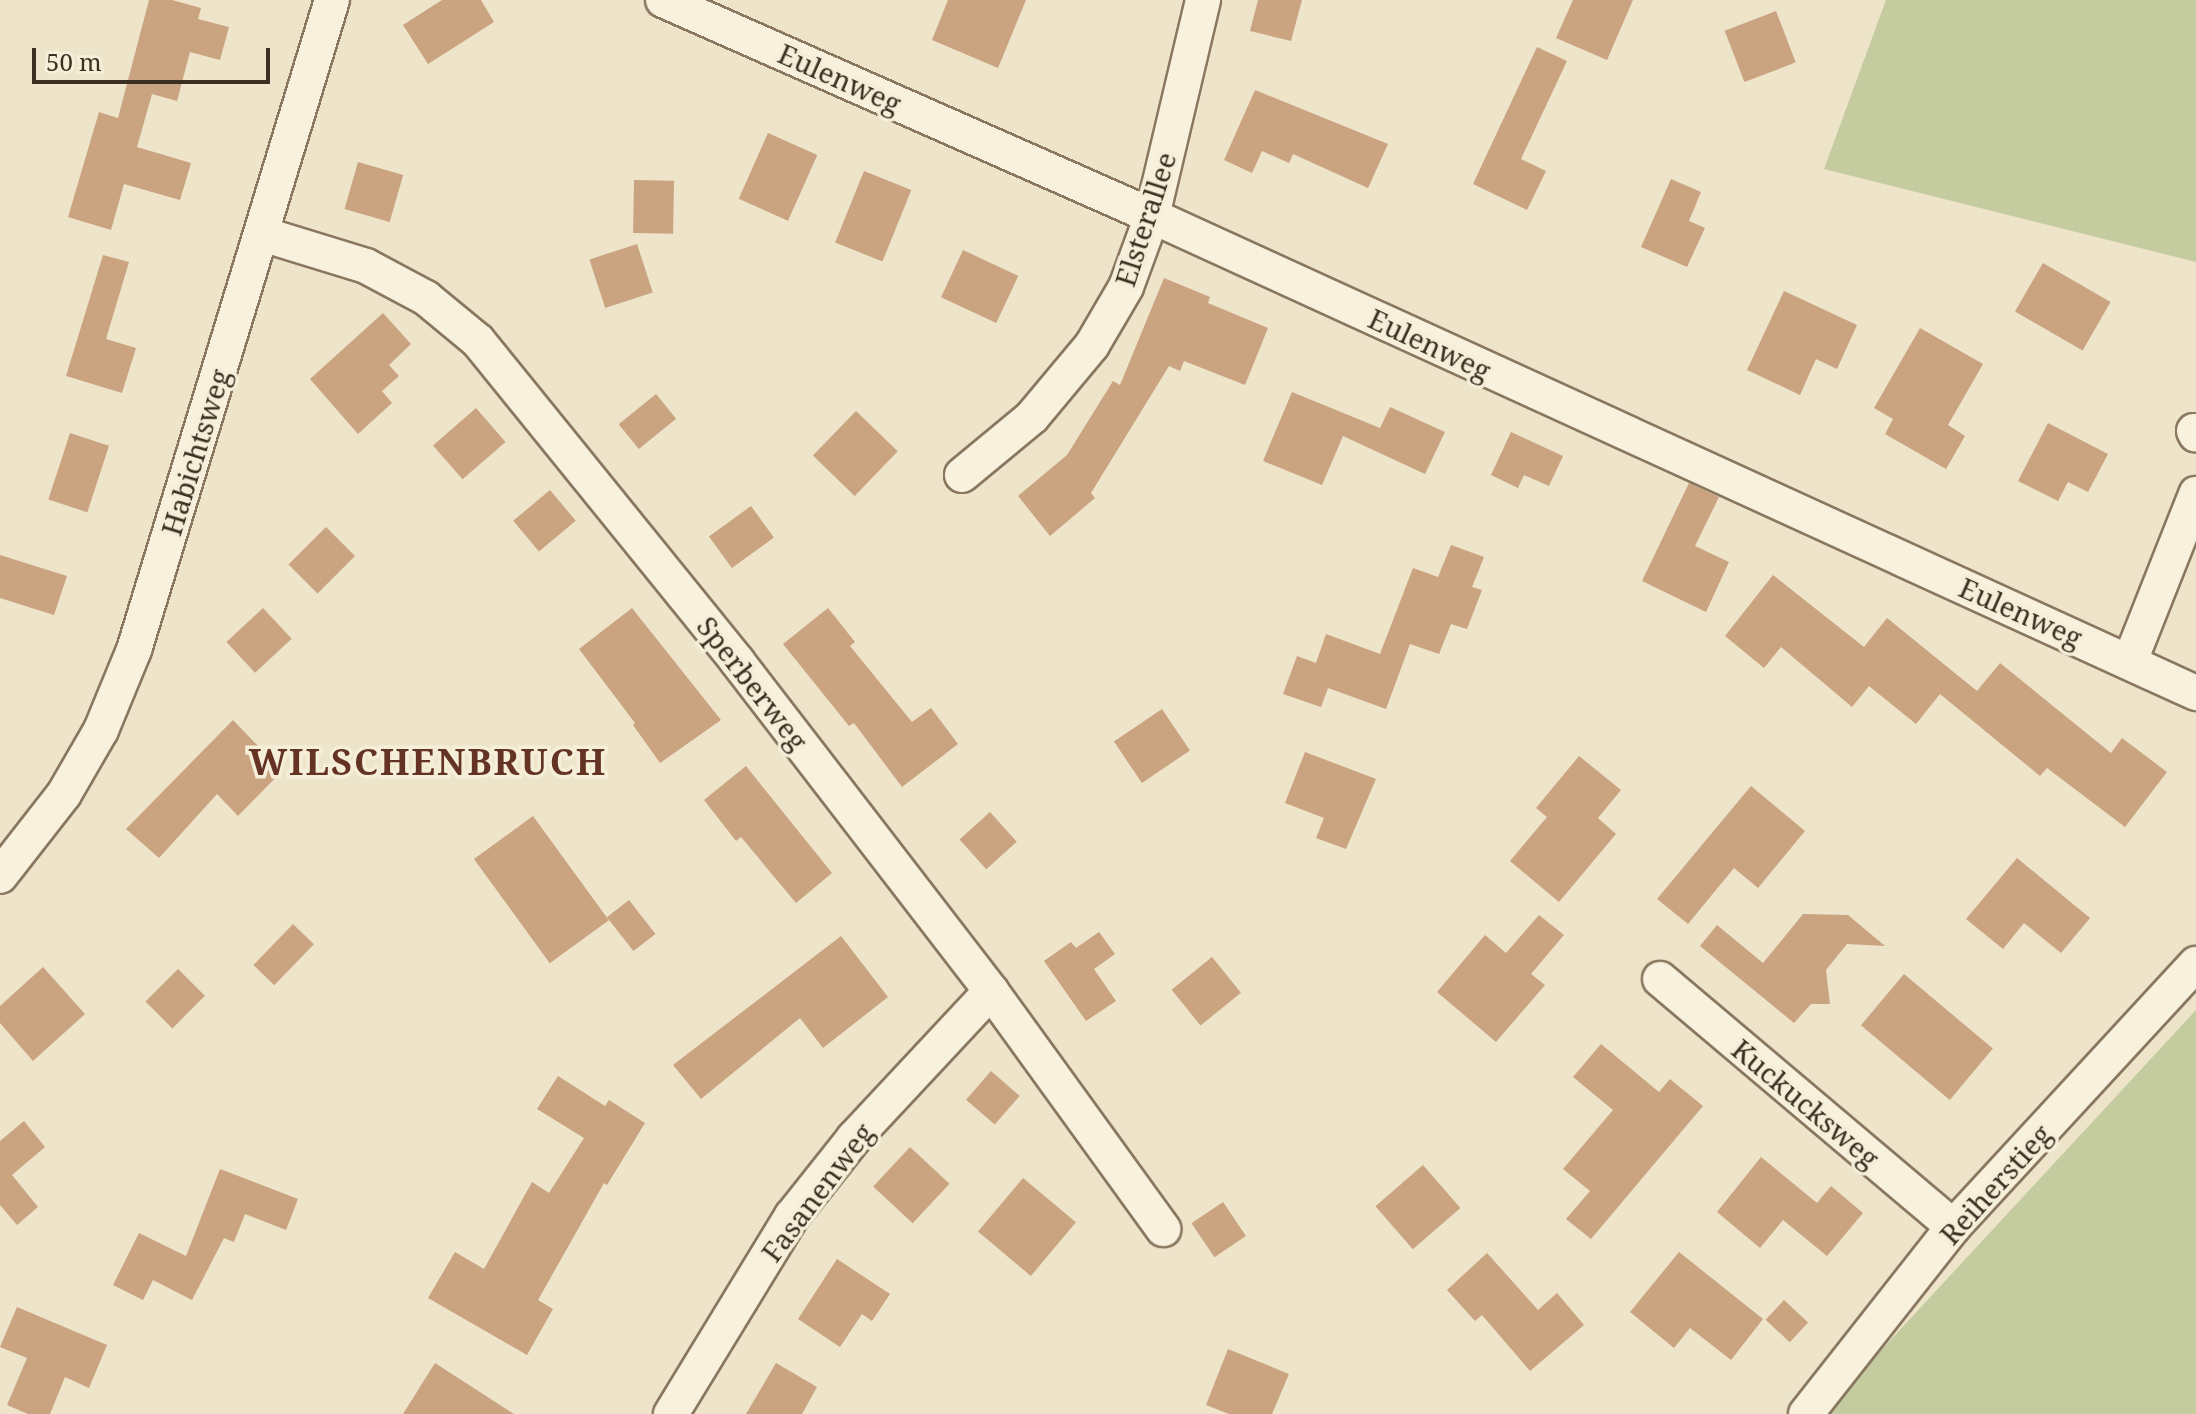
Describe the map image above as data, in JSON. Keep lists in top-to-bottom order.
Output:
{
  "streets": {
    "street": [
      "Eulenweg",
      "Elsterallee",
      "Habichtsweg",
      "Sperberweg",
      "Kuckucksweg",
      "Reiherstieg",
      "Fasanenweg"
    ]
  },
  "crossings": [
    ["Eulenweg", "Elsterallee"],
    ["Habichtsweg", "Sperberweg"],
    ["Sperberweg", "Fasanenweg"],
    ["Kuckucksweg", "Reiherstieg"]
  ],
  "districts": ["WILSCHENBRUCH"],
  "scale_bar": "50 m"
}
